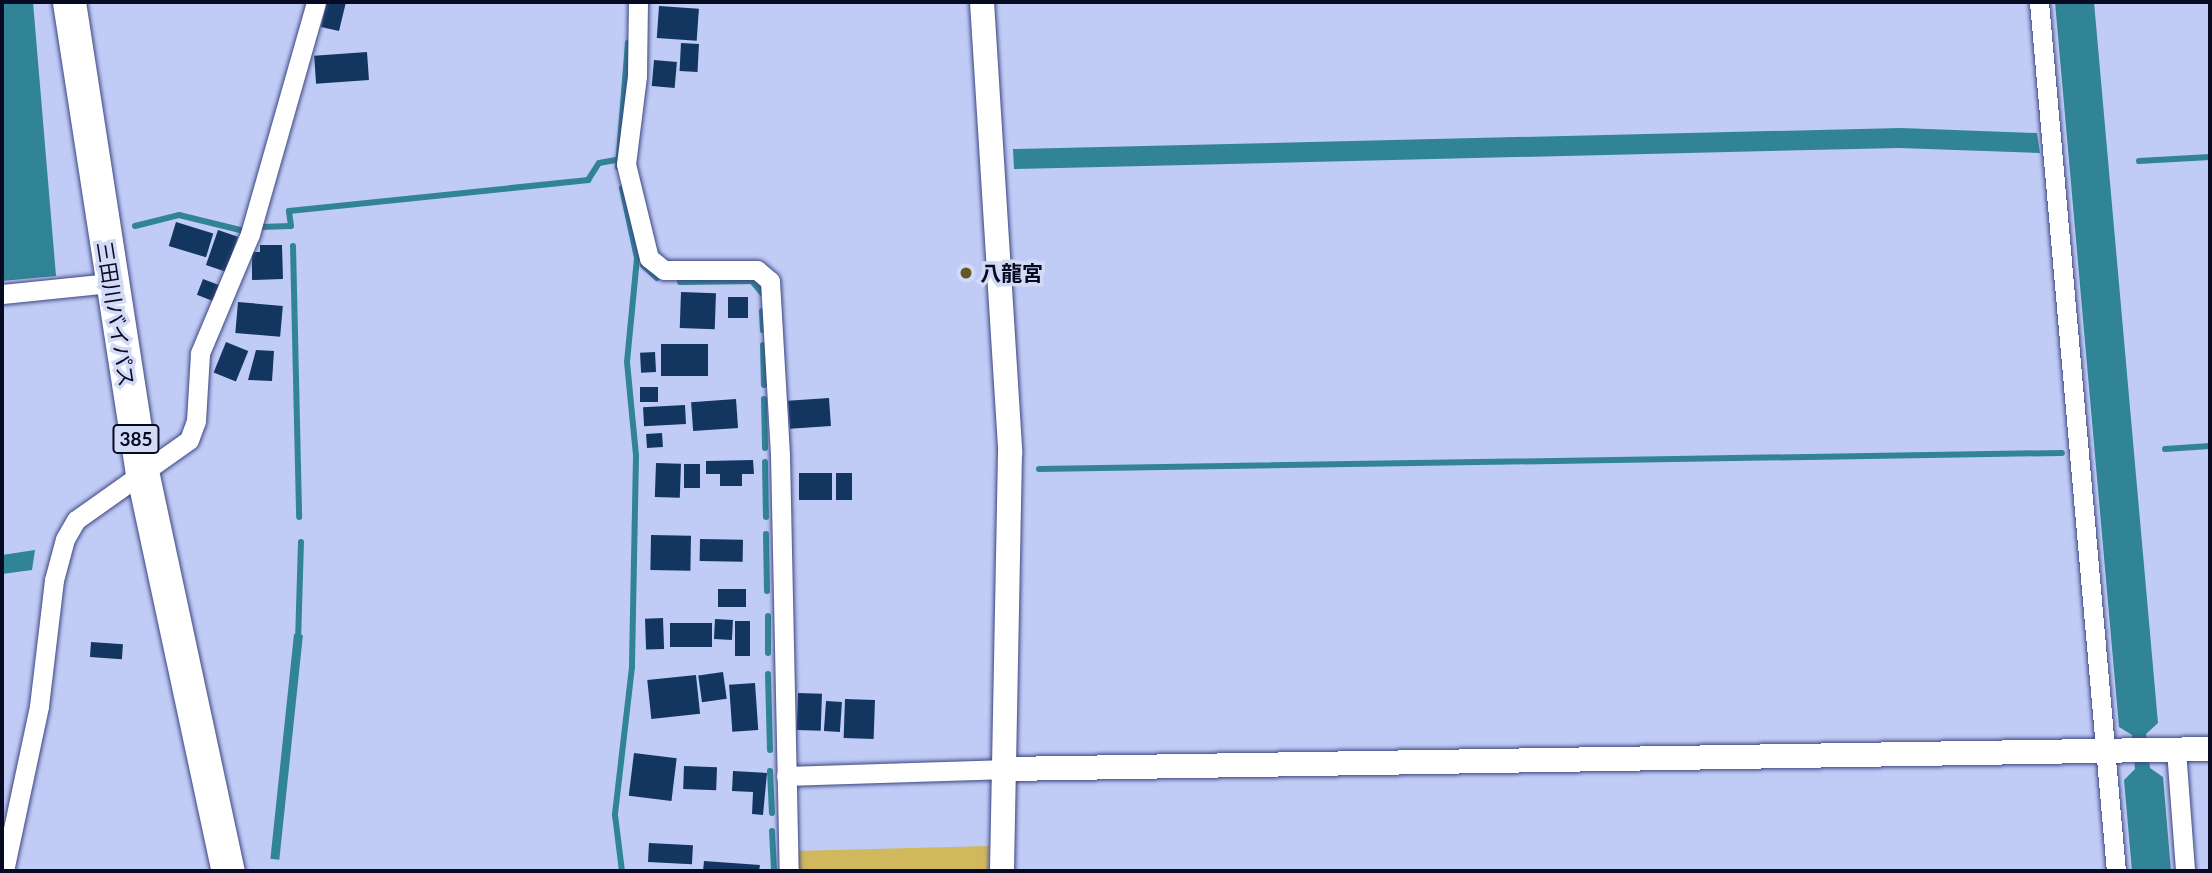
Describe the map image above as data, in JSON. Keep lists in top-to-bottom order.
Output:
{
  "streets": {
    "highway": ["三田川バイパス", "385"]
  },
  "places": ["八龍宮"]
}
